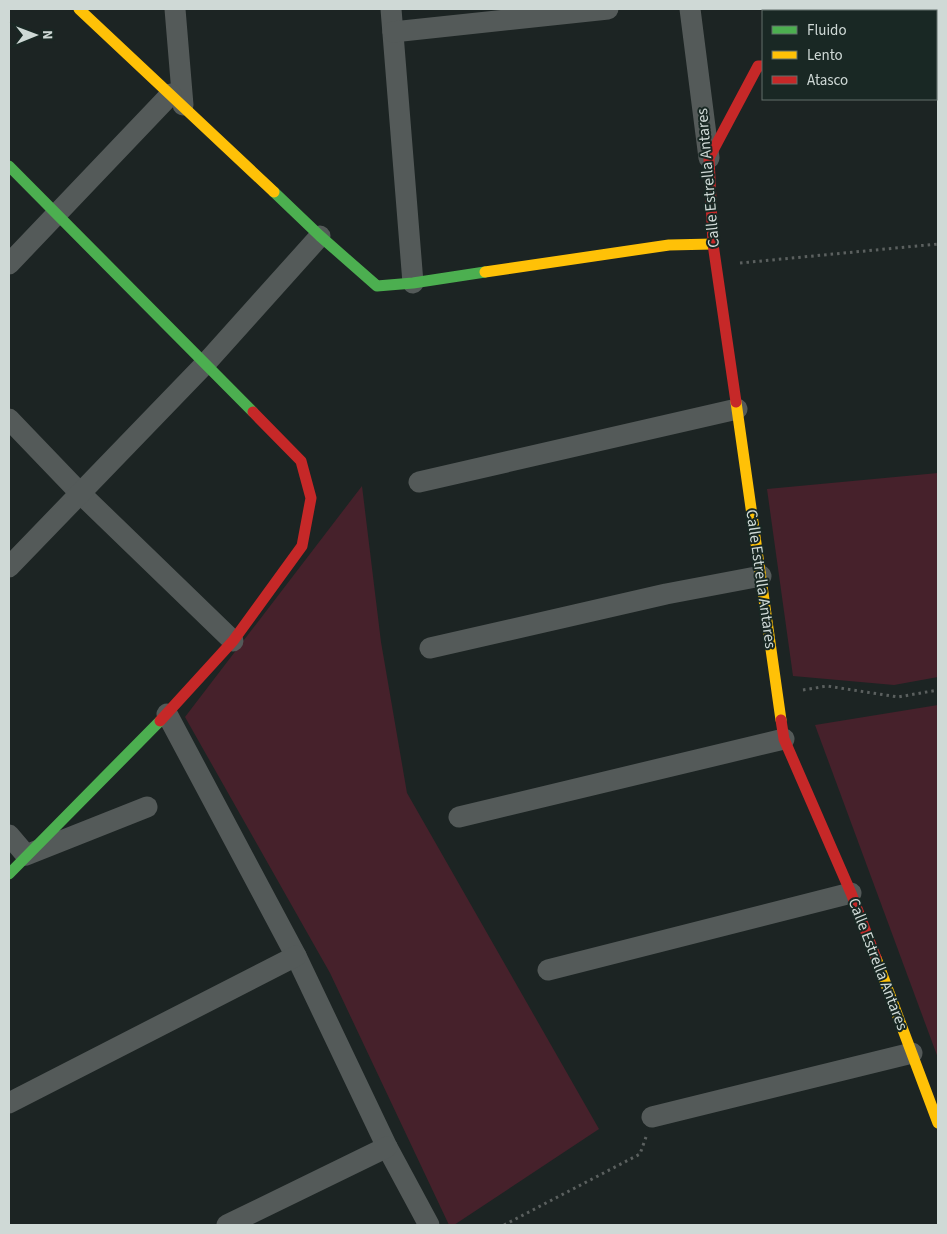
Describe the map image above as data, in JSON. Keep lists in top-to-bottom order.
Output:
{
  "streets": {
    "street": ["Calle Estrella Antares"]
  },
  "legend": ["Fluido", "Lento", "Atasco"],
  "north": "right"
}
